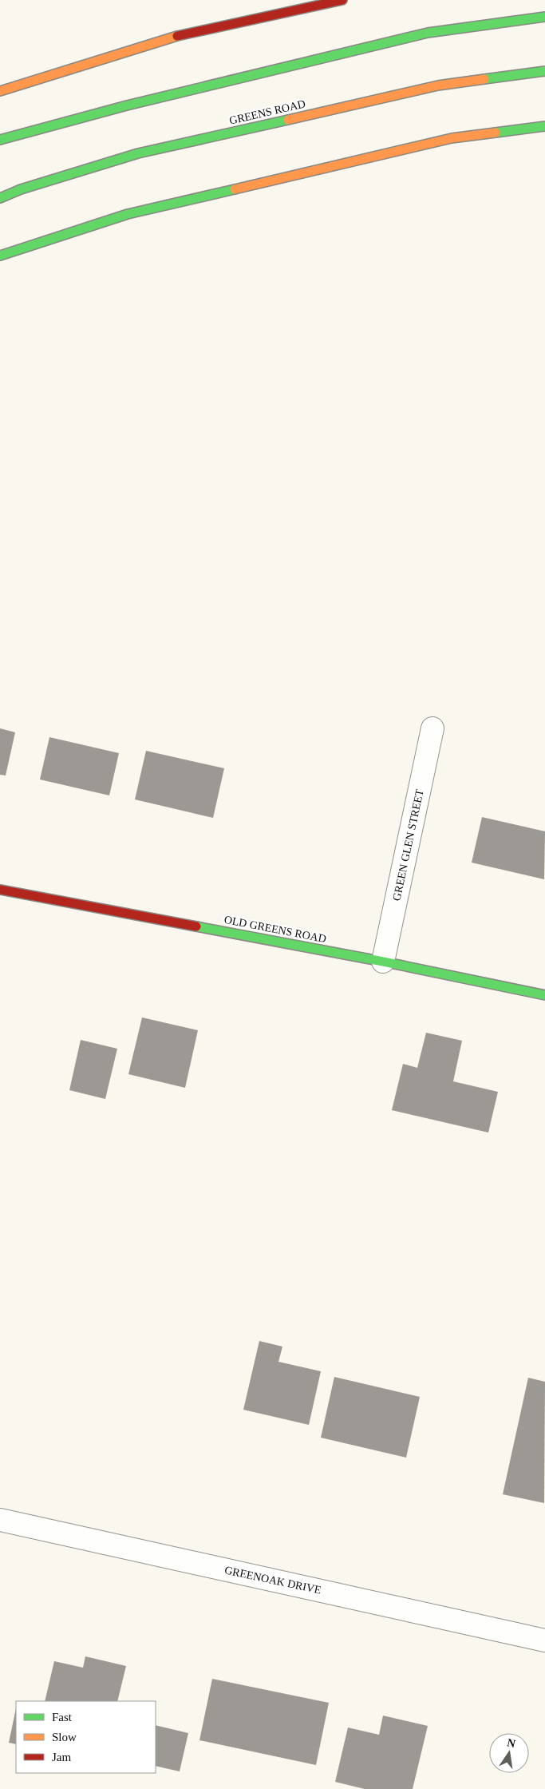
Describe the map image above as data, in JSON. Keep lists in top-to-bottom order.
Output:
{
  "streets": {
    "main road": ["GREENS ROAD", "OLD GREENS ROAD"],
    "street": ["GREEN GLEN STREET", "GREENOAK DRIVE"]
  },
  "crossings": [
    ["GREEN GLEN STREET", "OLD GREENS ROAD"]
  ],
  "legend": ["Fast", "Slow", "Jam"],
  "north": "top"
}
